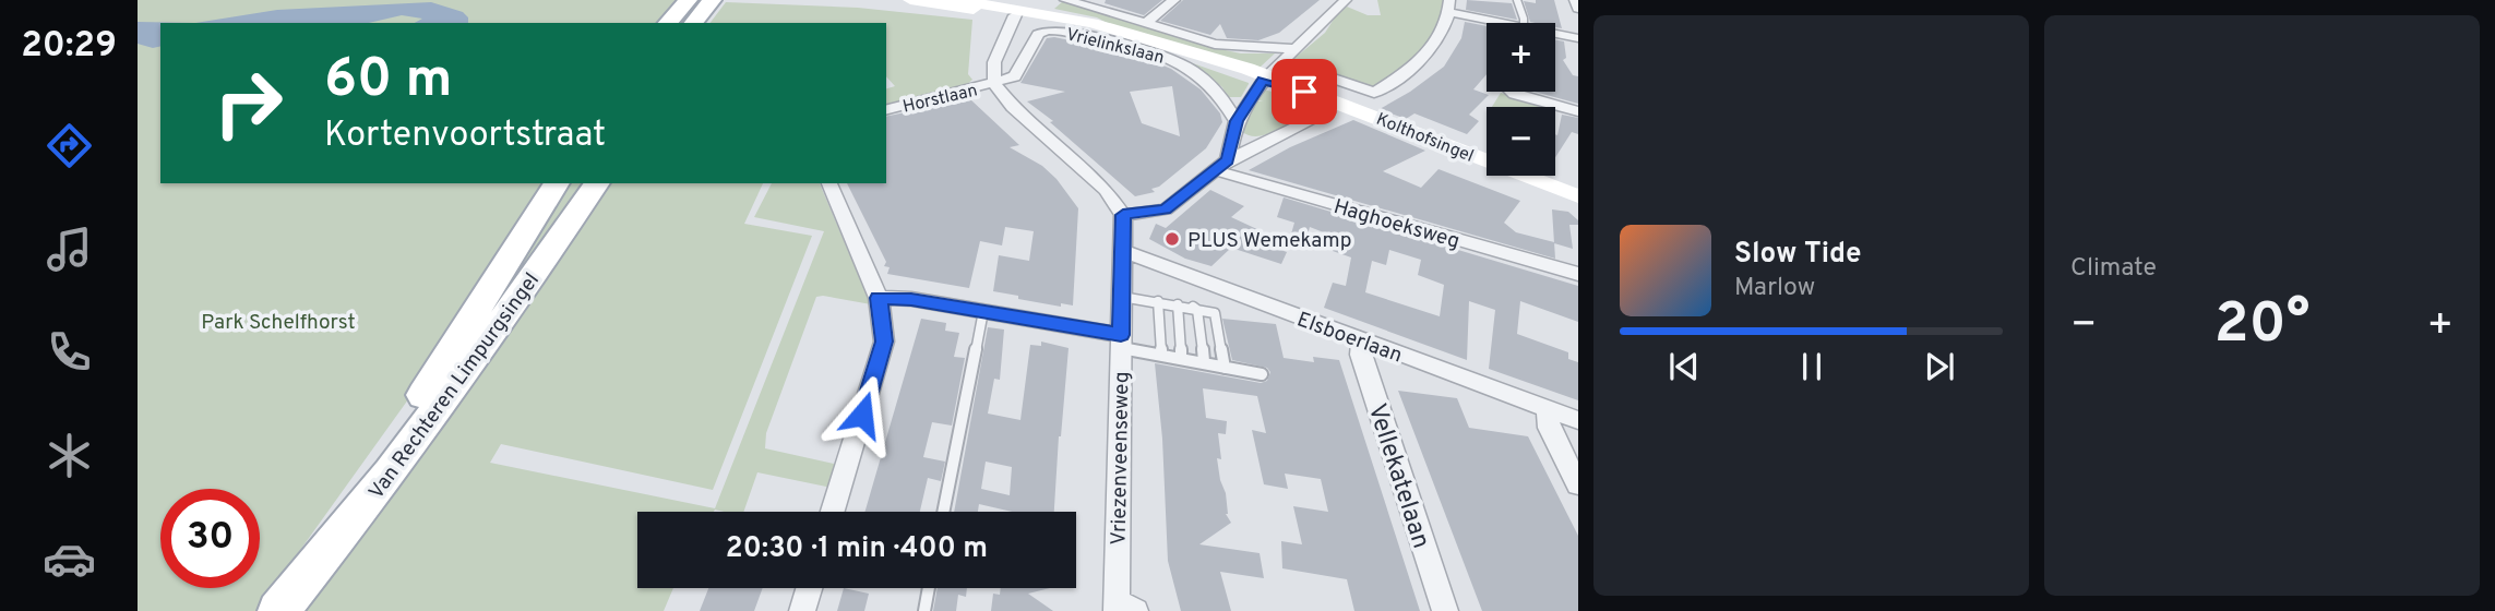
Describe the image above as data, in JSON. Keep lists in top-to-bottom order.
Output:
{
  "streets": {
    "main road": ["Kolthofsingel", "Van Rechteren Limpurgsingel"],
    "street": [
      "Vrielinkslaan",
      "Horstlaan",
      "Haghoeksweg",
      "Elsboerlaan",
      "Vriezenveenseweg",
      "Vellekatelaan"
    ]
  },
  "crossings": [
    ["Vrielinkslaan", "Horstlaan"],
    ["Vrielinkslaan", "Kolthofsingel"],
    ["Elsboerlaan", "Vriezenveenseweg"],
    ["Elsboerlaan", "Vellekatelaan"]
  ],
  "parks": ["Park Schelfhorst"],
  "places": ["PLUS Wemekamp"],
  "page": {
    "tabs": "20:29",
    "tile": "Climate",
    "map_buttons": ["+", "−"],
    "turn": ["60 m", "Kortenvoortstraat"],
    "song": ["Slow Tide", "Marlow"],
    "heat": ["−", "20°", "+"],
    "limit": "30",
    "trip": "20:30 · 1 min · 400 m"
  }
}
